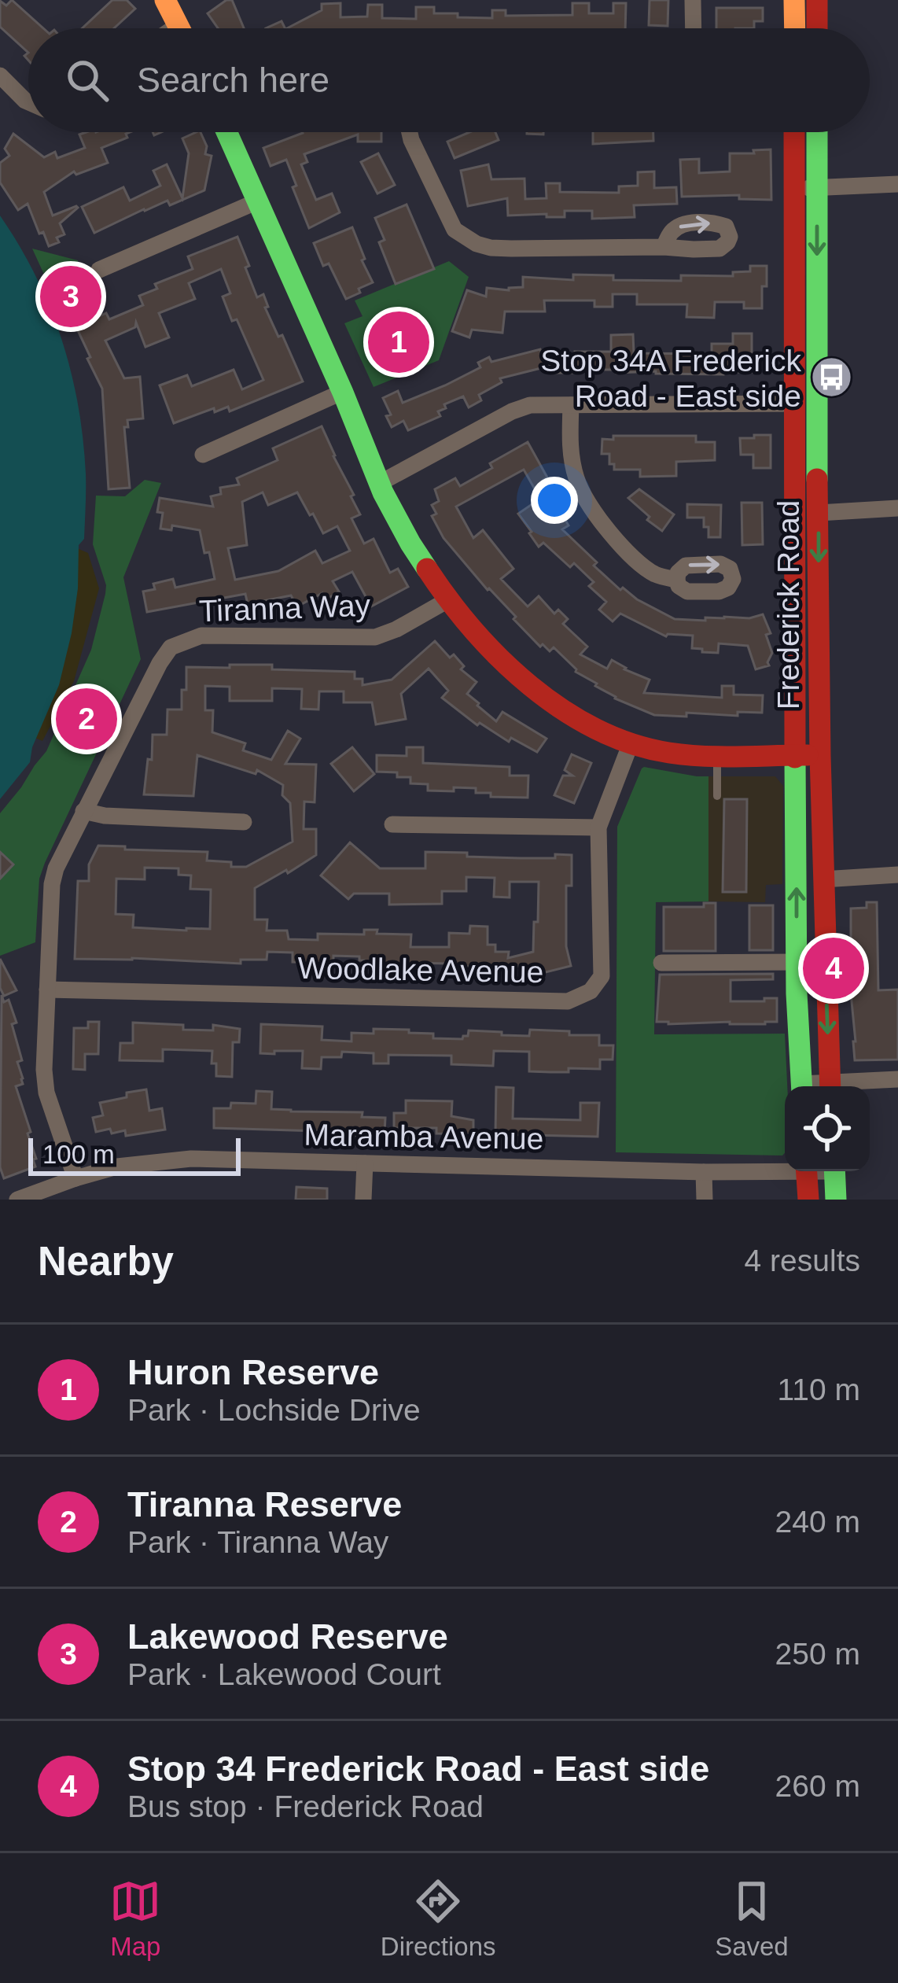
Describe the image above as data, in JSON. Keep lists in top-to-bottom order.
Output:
{
  "streets": {
    "main road": ["Frederick Road"],
    "street": ["Tiranna Way", "Woodlake Avenue", "Maramba Avenue"]
  },
  "crossings": [
    ["Tiranna Way", "Woodlake Avenue"],
    ["Tiranna Way", "Maramba Avenue"]
  ],
  "places": {
    "bus stop": ["Stop 34A Frederick Road - East side"]
  },
  "scale_bar": "100 m",
  "page": {
    "search": "Search here",
    "pins": [
      "3",
      "1",
      "2",
      "4"
    ],
    "scale": "100 m",
    "heading": ["Nearby", "4 results"],
    "list": [
      {
        "mark": "1",
        "name": "Huron Reserve",
        "note": "Park · Lochside Drive",
        "value": "110 m"
      },
      {
        "mark": "2",
        "name": "Tiranna Reserve",
        "note": "Park · Tiranna Way",
        "value": "240 m"
      },
      {
        "mark": "3",
        "name": "Lakewood Reserve",
        "note": "Park · Lakewood Court",
        "value": "250 m"
      },
      {
        "mark": "4",
        "name": "Stop 34 Frederick Road - East side",
        "note": "Bus stop · Frederick Road",
        "value": "260 m"
      }
    ],
    "nav": ["Map", "Directions", "Saved"]
  }
}
